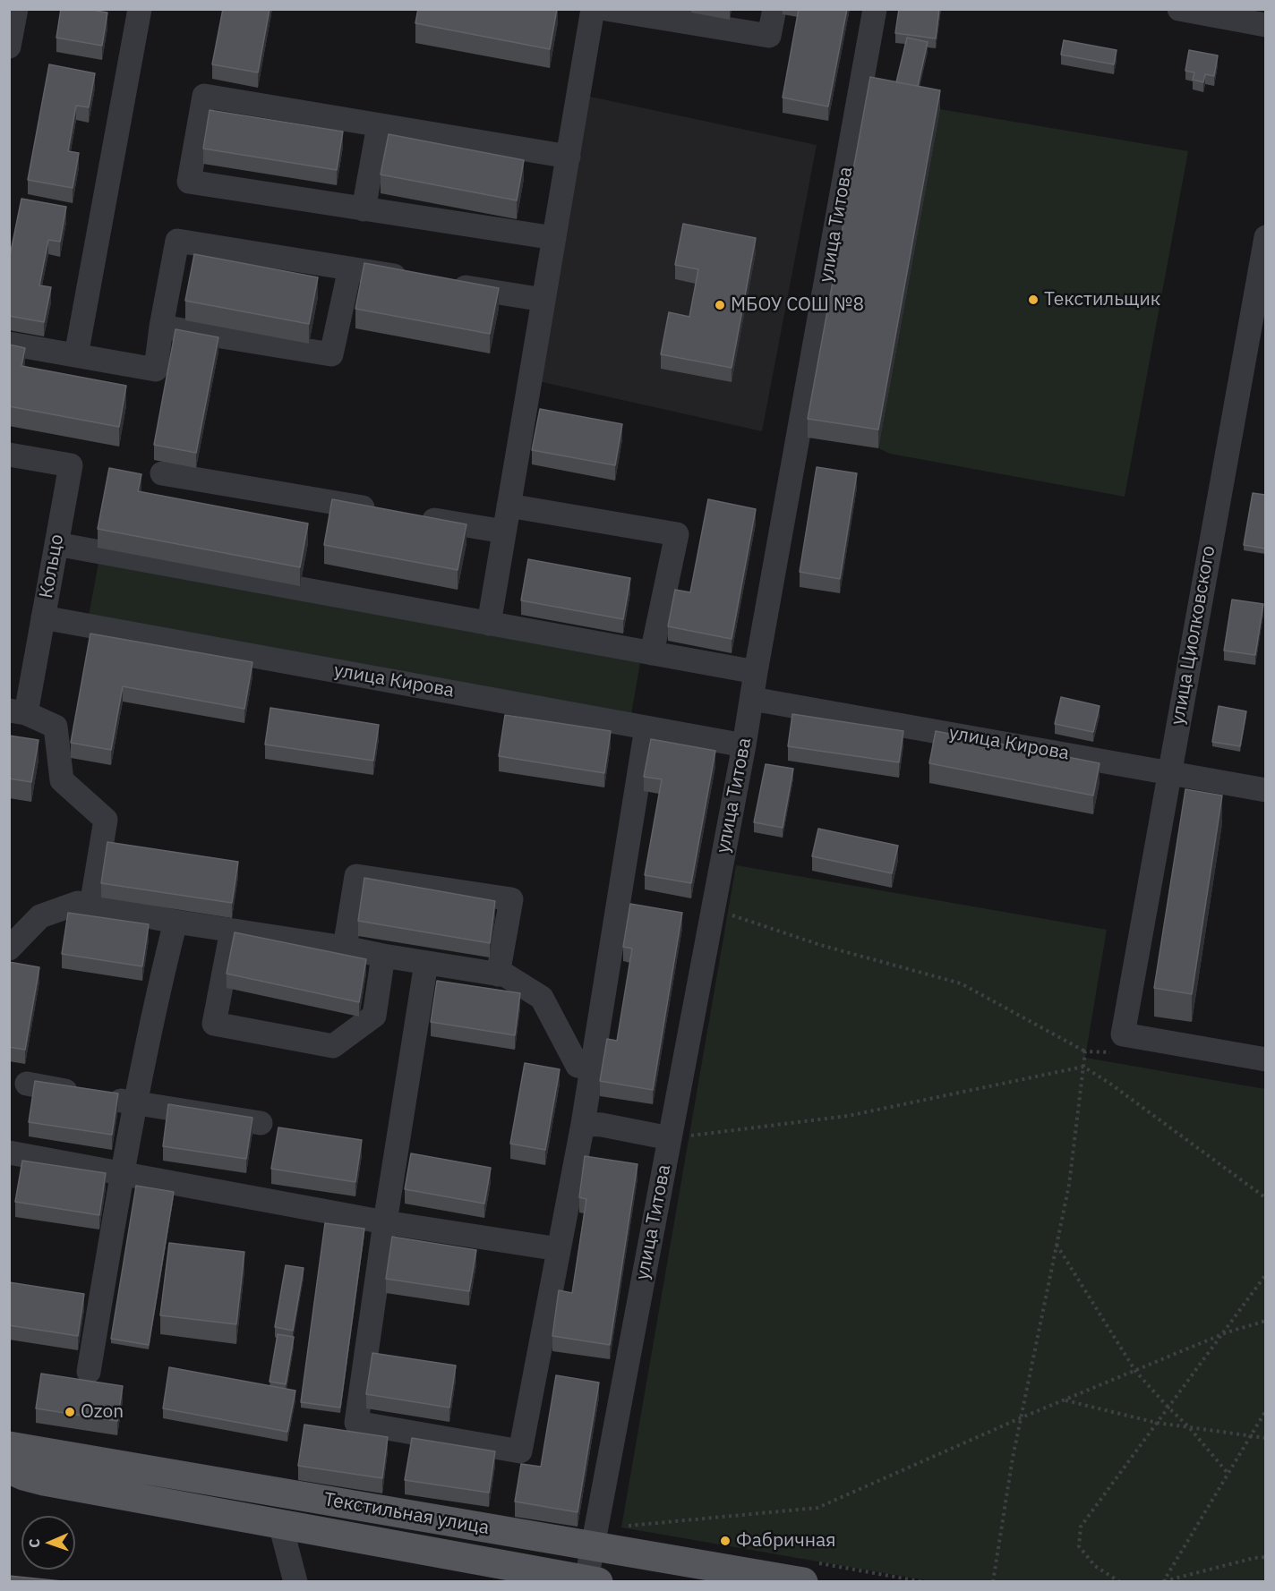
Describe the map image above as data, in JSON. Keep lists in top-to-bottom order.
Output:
{
  "streets": {
    "main road": ["Текстильная улица"],
    "street": [
      "улица Титова",
      "Кольцо",
      "улица Циолковского",
      "улица Кирова"
    ]
  },
  "crossings": [
    ["улица Титова", "улица Кирова"],
    ["улица Титова", "Текстильная улица"],
    ["Кольцо", "улица Кирова"],
    ["улица Циолковского", "улица Кирова"]
  ],
  "places": [
    "Текстильщик",
    "МБОУ СОШ №8",
    "Ozon",
    "Фабричная"
  ],
  "north": "left"
}
